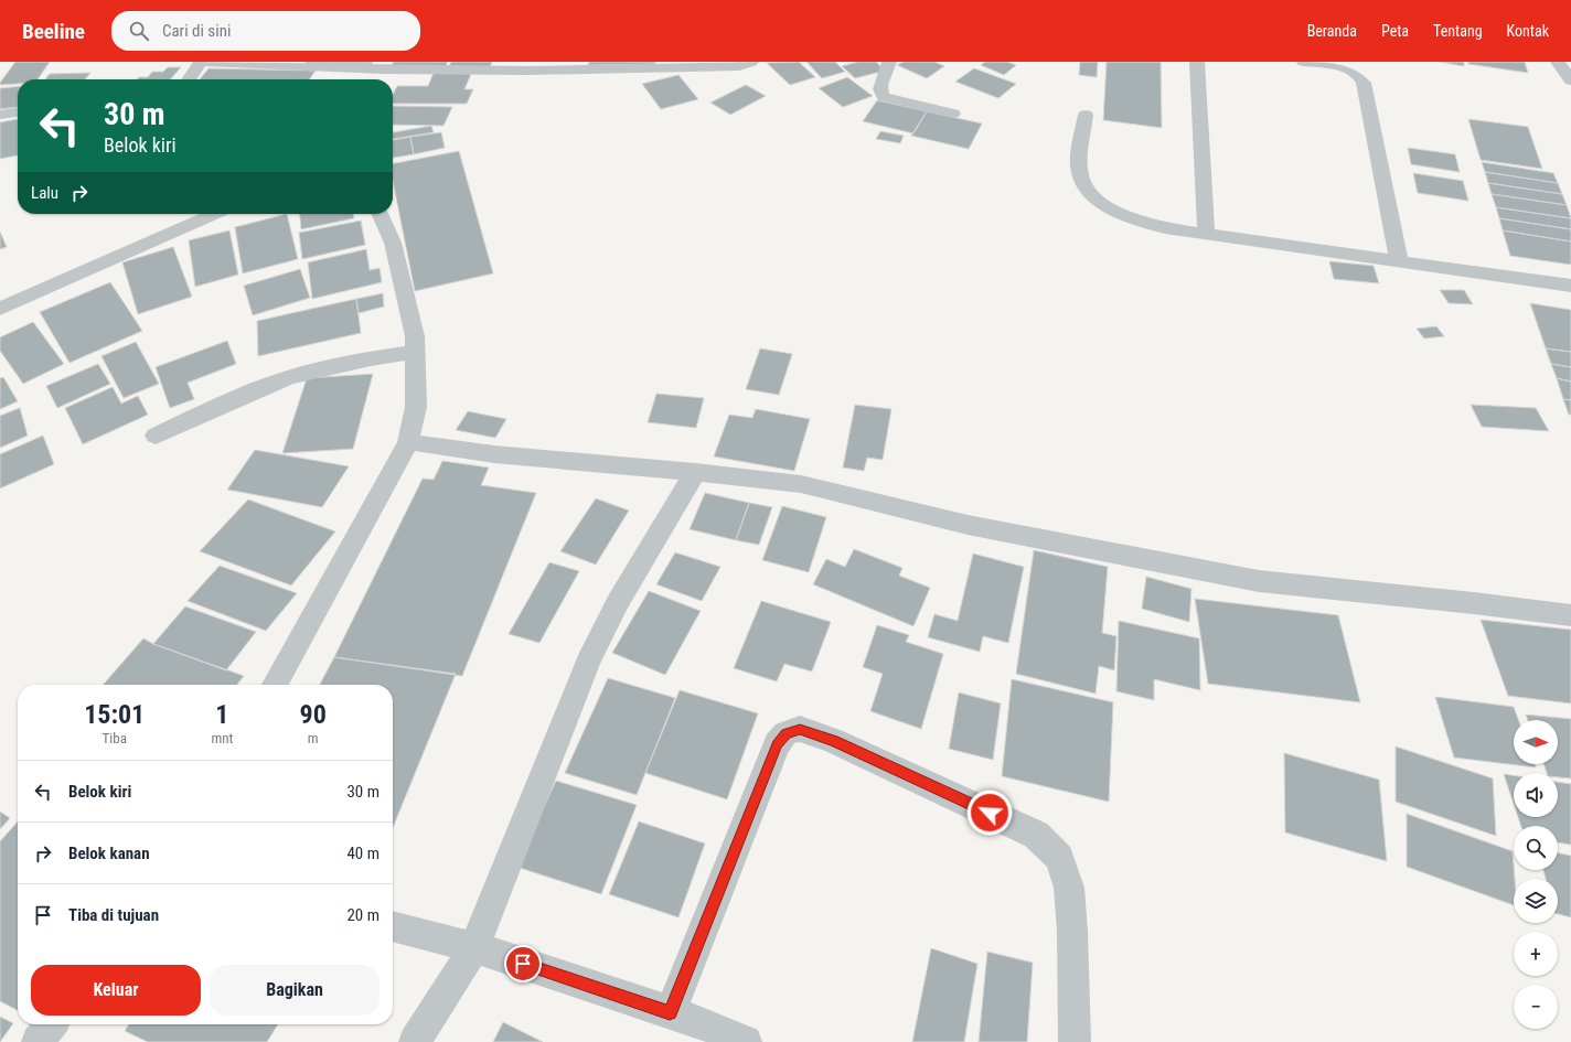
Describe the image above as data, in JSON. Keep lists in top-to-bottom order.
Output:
{
  "north": "right",
  "page": {
    "header": "Beeline",
    "search": "Cari di sini",
    "nav": [
      "Beranda",
      "Peta",
      "Tentang",
      "Kontak"
    ],
    "turn": ["30 m", "Belok kiri"],
    "then": "Lalu",
    "eta": [
      "15:01",
      "Tiba",
      "1",
      "mnt",
      "90",
      "m"
    ],
    "map_buttons": ["+", "−"],
    "list": [
      {
        "name": "Belok kiri",
        "value": "30 m"
      },
      {
        "name": "Belok kanan",
        "value": "40 m"
      },
      {
        "name": "Tiba di tujuan",
        "value": "20 m"
      }
    ],
    "buttons": ["Keluar", "Bagikan"]
  }
}
